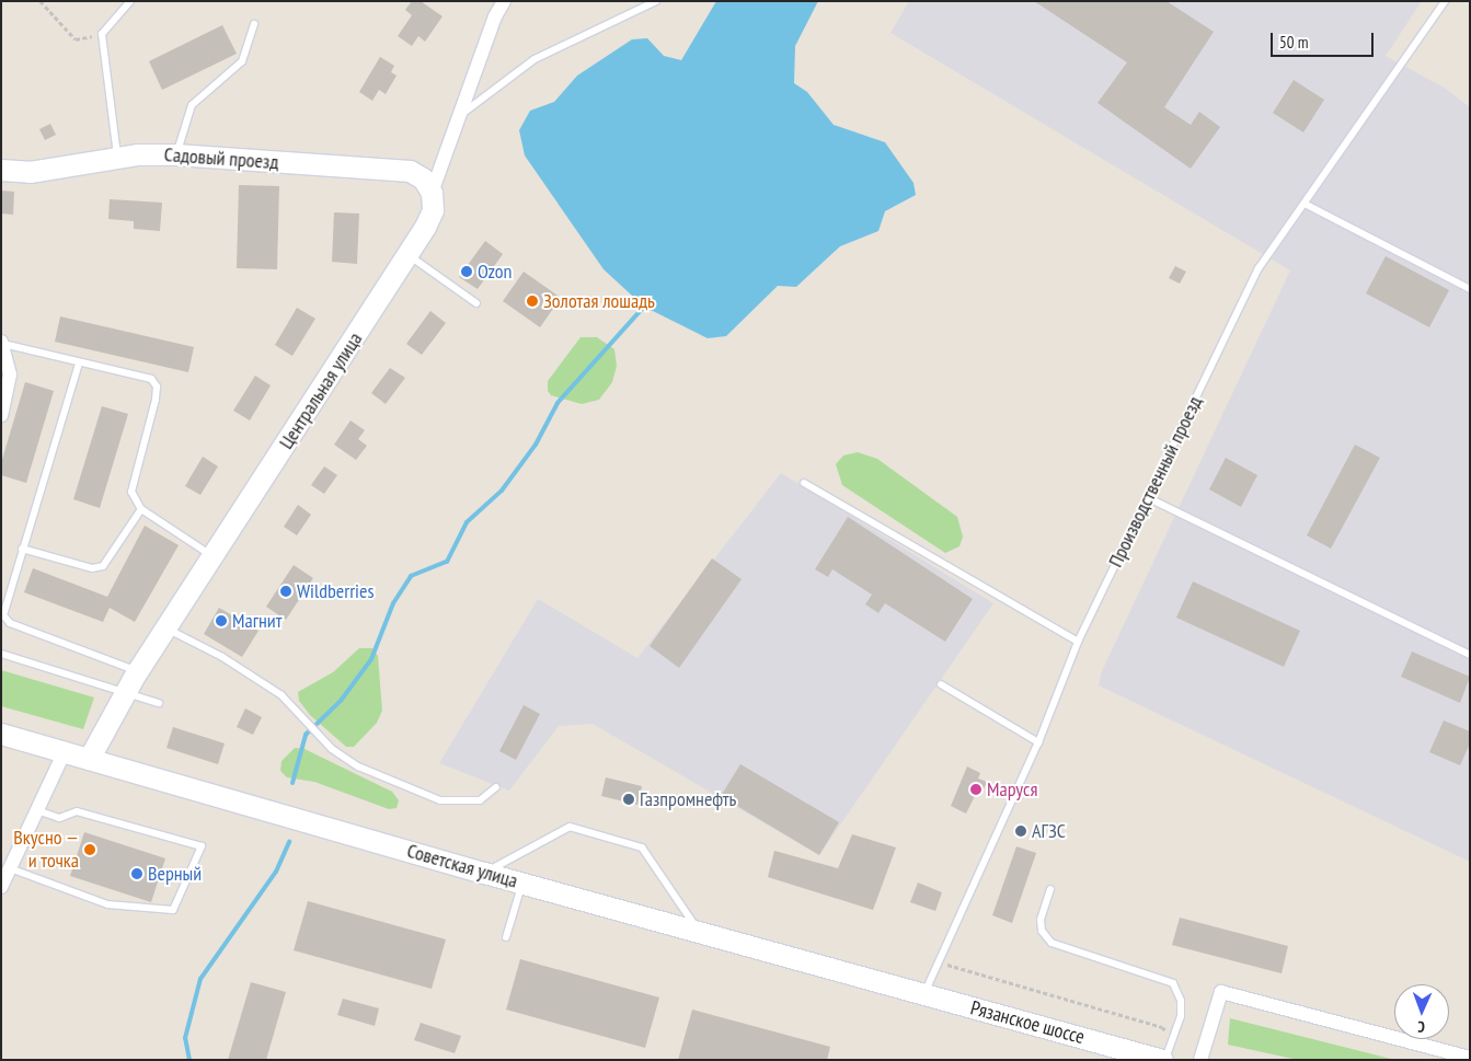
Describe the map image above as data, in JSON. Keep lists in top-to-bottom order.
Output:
{
  "streets": {
    "main road": [
      "Садовый проезд",
      "Центральная улица",
      "Советская улица",
      "Рязанское шоссе"
    ],
    "lane": ["Производственный проезд"]
  },
  "crossings": [
    ["Садовый проезд", "Центральная улица"],
    ["Центральная улица", "Советская улица"],
    ["Производственный проезд", "Советская улица"],
    ["Производственный проезд", "Рязанское шоссе"],
    ["Советская улица", "Рязанское шоссе"]
  ],
  "places": [
    "Ozon",
    "Золотая лошадь",
    "Wildberries",
    "Магнит",
    "Маруся",
    "Газпромнефть",
    "АГЗС",
    "Вкусно — и точка",
    "Верный"
  ],
  "scale_bar": "50 m",
  "north": "bottom"
}
